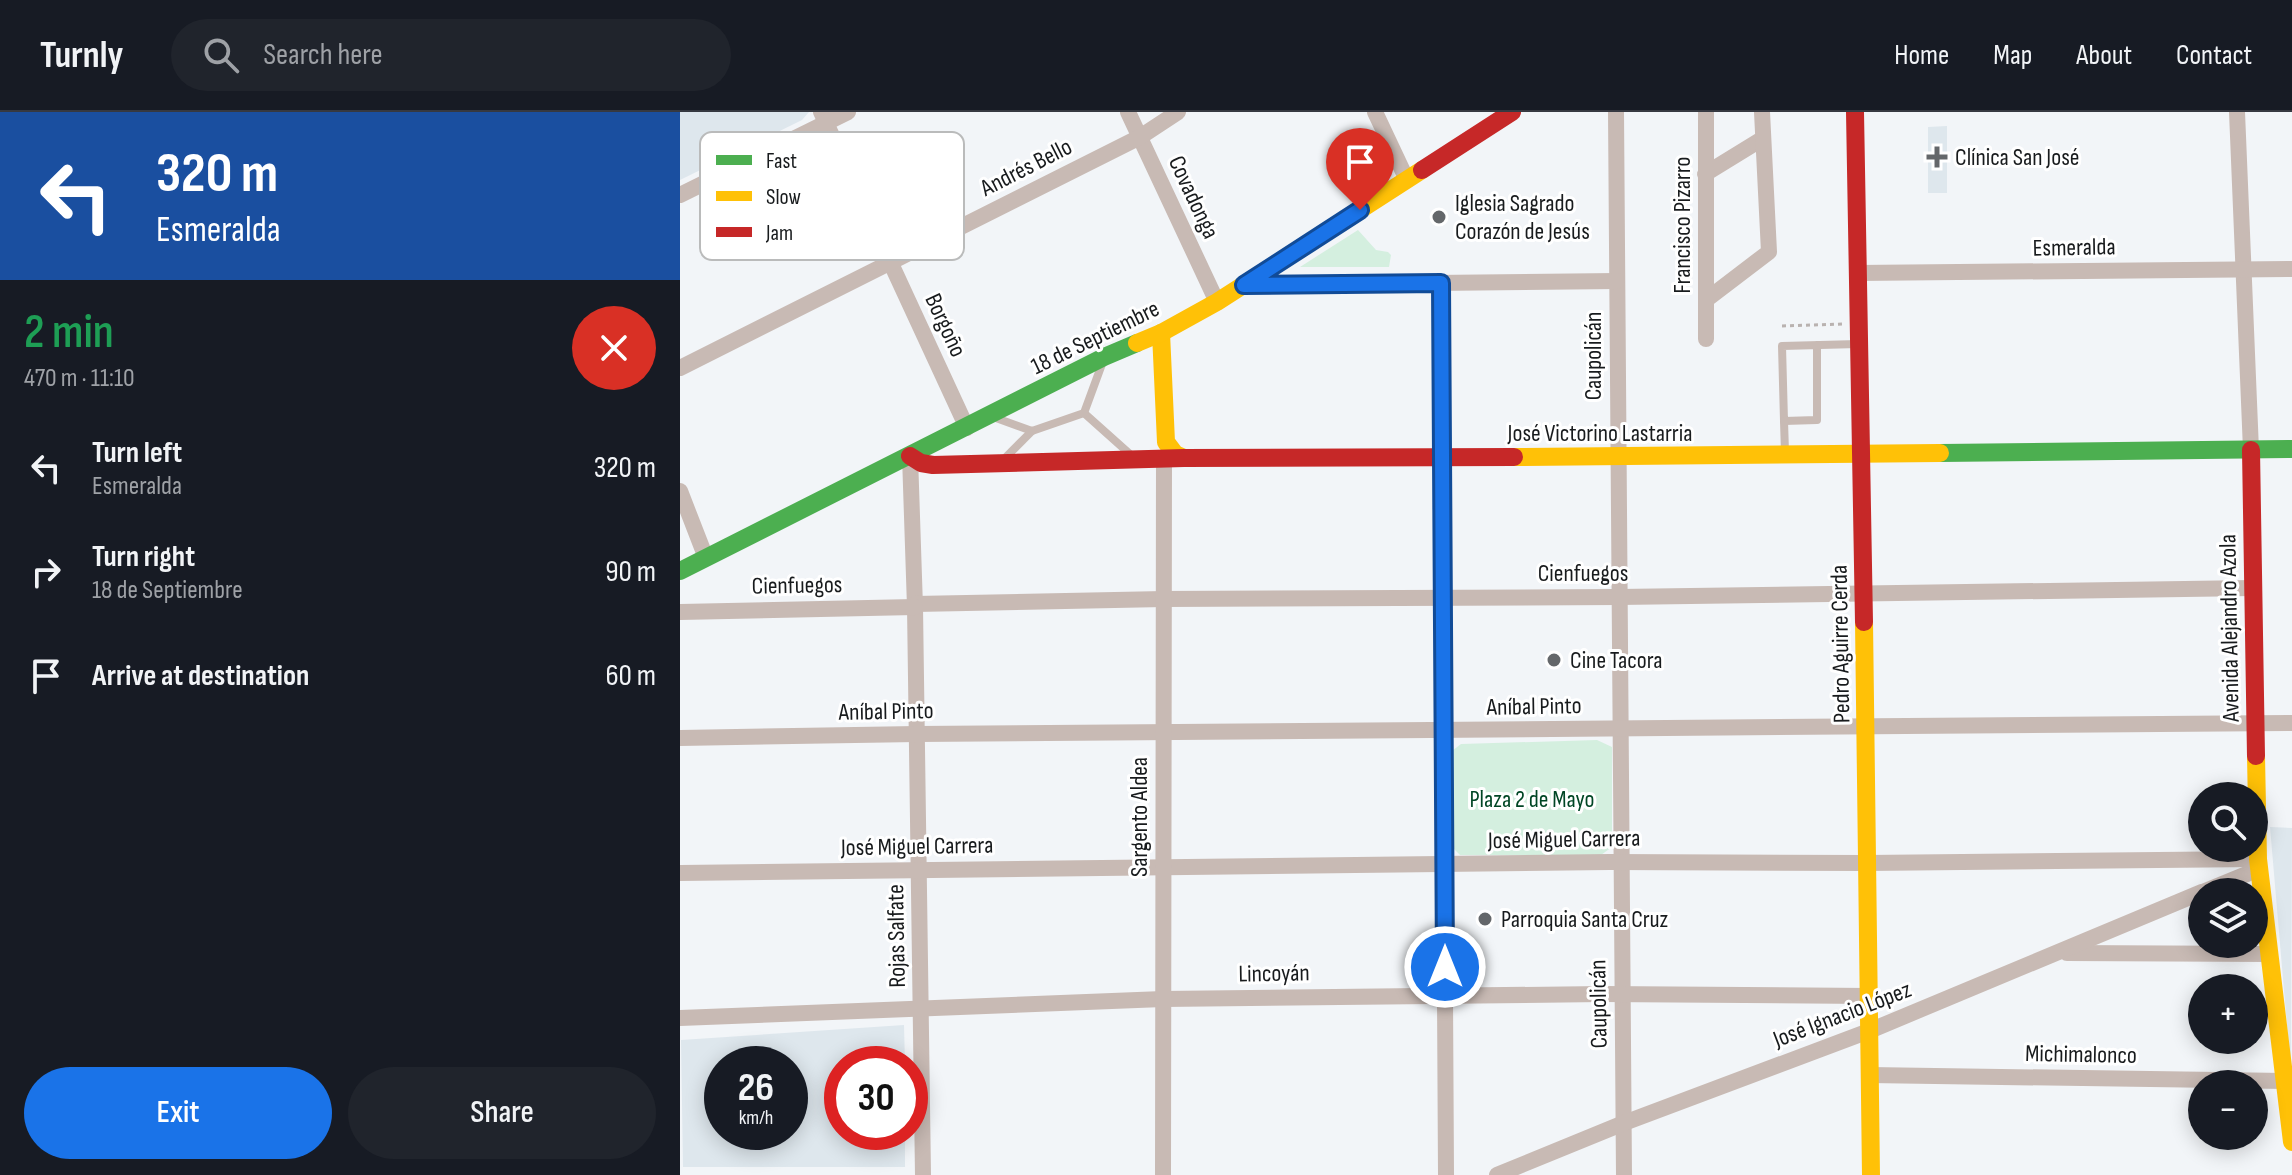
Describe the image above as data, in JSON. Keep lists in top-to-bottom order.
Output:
{
  "streets": {
    "main road": [
      "18 de Septiembre",
      "José Victorino Lastarria",
      "Avenida Alejandro Azola",
      "Pedro Aguirre Cerda"
    ],
    "street": [
      "Andrés Bello",
      "Covadonga",
      "Francisco Pizarro",
      "Esmeralda",
      "Borgoño",
      "Caupolicán",
      "Cienfuegos",
      "Aníbal Pinto",
      "Sargento Aldea",
      "José Miguel Carrera",
      "Rojas Salfate",
      "Lincoyán",
      "José Ignacio López",
      "Michimalonco"
    ]
  },
  "crossings": [
    ["Andrés Bello", "Covadonga"],
    ["Andrés Bello", "Borgoño"],
    ["Covadonga", "18 de Septiembre"],
    ["Esmeralda", "Avenida Alejandro Azola"],
    ["Esmeralda", "Pedro Aguirre Cerda"],
    ["Borgoño", "18 de Septiembre"],
    ["18 de Septiembre", "José Victorino Lastarria"],
    ["18 de Septiembre", "Rojas Salfate"],
    ["Caupolicán", "José Victorino Lastarria"],
    ["Caupolicán", "Cienfuegos"],
    ["Caupolicán", "Aníbal Pinto"],
    ["Caupolicán", "José Miguel Carrera"],
    ["Caupolicán", "Lincoyán"],
    ["Caupolicán", "José Ignacio López"],
    ["José Victorino Lastarria", "Avenida Alejandro Azola"],
    ["José Victorino Lastarria", "Pedro Aguirre Cerda"],
    ["José Victorino Lastarria", "Sargento Aldea"],
    ["José Victorino Lastarria", "Rojas Salfate"],
    ["Cienfuegos", "Avenida Alejandro Azola"],
    ["Cienfuegos", "Pedro Aguirre Cerda"],
    ["Cienfuegos", "Sargento Aldea"],
    ["Cienfuegos", "Rojas Salfate"],
    ["Avenida Alejandro Azola", "Aníbal Pinto"],
    ["Avenida Alejandro Azola", "José Miguel Carrera"],
    ["Avenida Alejandro Azola", "José Ignacio López"],
    ["Avenida Alejandro Azola", "Michimalonco"],
    ["Pedro Aguirre Cerda", "Aníbal Pinto"],
    ["Pedro Aguirre Cerda", "José Miguel Carrera"],
    ["Pedro Aguirre Cerda", "Lincoyán"],
    ["Pedro Aguirre Cerda", "José Ignacio López"],
    ["Pedro Aguirre Cerda", "Michimalonco"],
    ["Aníbal Pinto", "Sargento Aldea"],
    ["Aníbal Pinto", "Rojas Salfate"],
    ["Sargento Aldea", "José Miguel Carrera"],
    ["Sargento Aldea", "Lincoyán"],
    ["José Miguel Carrera", "Rojas Salfate"],
    ["José Miguel Carrera", "José Ignacio López"],
    ["Rojas Salfate", "Lincoyán"]
  ],
  "parks": ["Plaza 2 de Mayo"],
  "places": {
    "health": ["Clínica San José"],
    "other": ["Iglesia Sagrado Corazón de Jesús", "Cine Tacora", "Parroquia Santa Cruz"]
  },
  "legend": ["Fast", "Slow", "Jam"],
  "page": {
    "header": "Turnly",
    "search": "Search here",
    "nav": [
      "Home",
      "Map",
      "About",
      "Contact"
    ],
    "turn": ["320 m", "Esmeralda"],
    "heading": ["2 min", "470 m · 11:10"],
    "list": [
      {
        "name": "Turn left",
        "note": "Esmeralda",
        "value": "320 m"
      },
      {
        "name": "Turn right",
        "note": "18 de Septiembre",
        "value": "90 m"
      },
      {
        "name": "Arrive at destination",
        "value": "60 m"
      }
    ],
    "map_buttons": ["+", "−"],
    "speed": "26 km/h",
    "limit": "30",
    "buttons": ["Exit", "Share"]
  }
}
